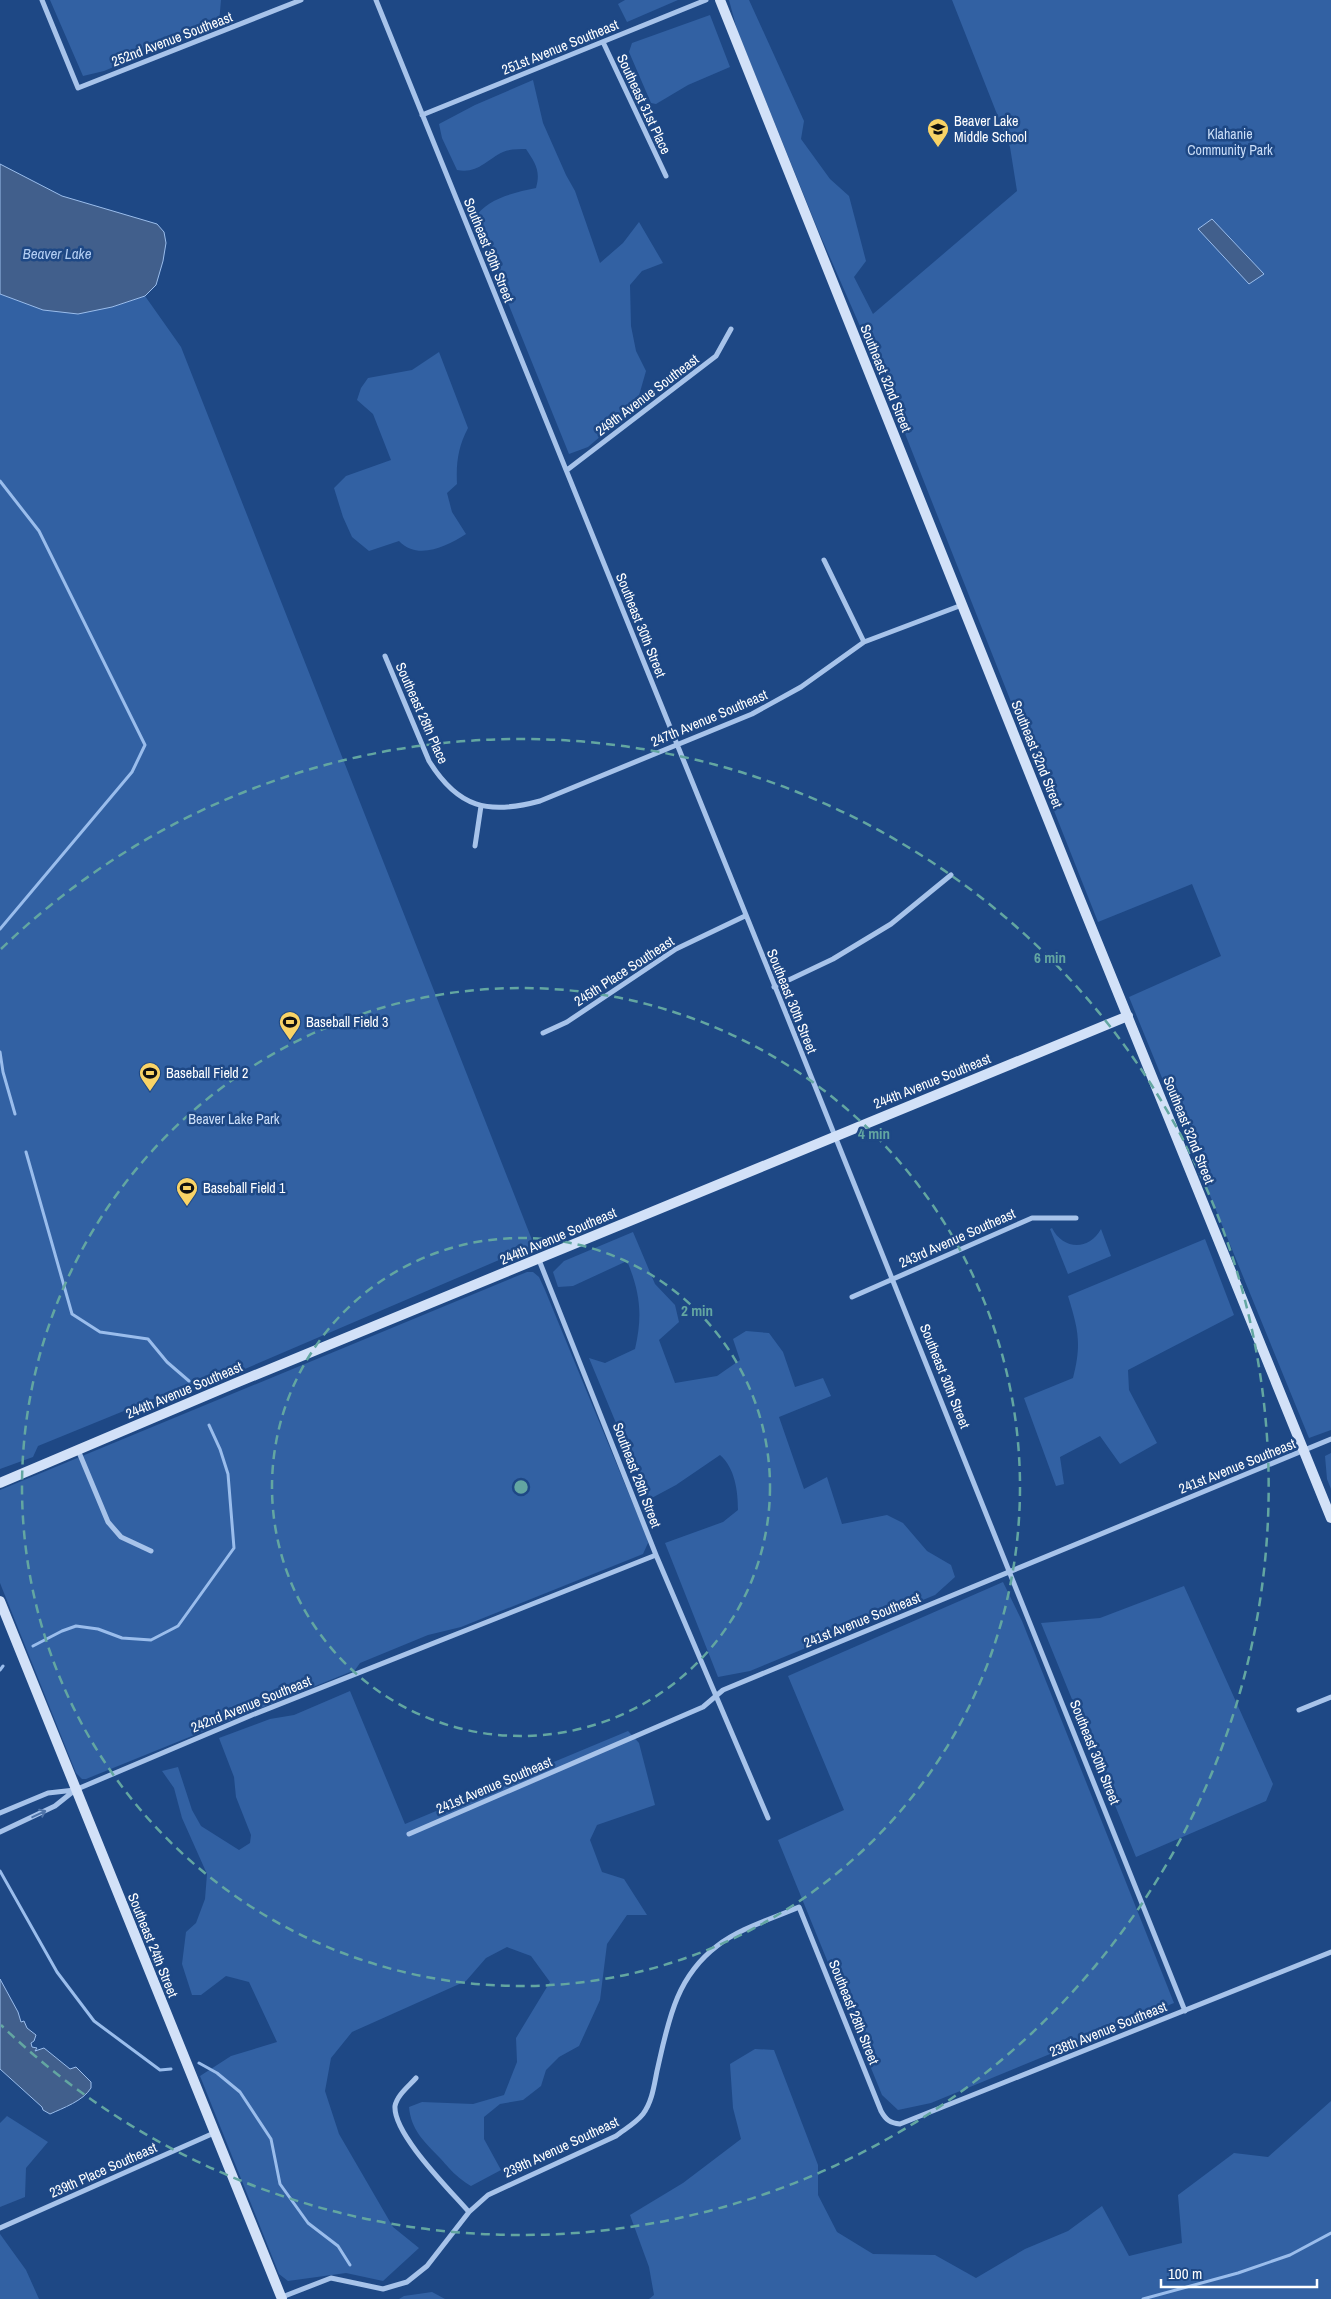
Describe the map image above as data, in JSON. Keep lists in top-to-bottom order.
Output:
{
  "streets": {
    "street": [
      "252nd Avenue Southeast",
      "251st Avenue Southeast",
      "Southeast 31st Place",
      "Southeast 30th Street",
      "Southeast 32nd Street",
      "249th Avenue Southeast",
      "Southeast 28th Place",
      "247th Avenue Southeast",
      "245th Place Southeast",
      "244th Avenue Southeast",
      "243rd Avenue Southeast",
      "241st Avenue Southeast",
      "Southeast 28th Street",
      "242nd Avenue Southeast",
      "Southeast 24th Street",
      "238th Avenue Southeast",
      "239th Avenue Southeast",
      "239th Place Southeast"
    ]
  },
  "crossings": [
    ["251st Avenue Southeast", "Southeast 31st Place"],
    ["251st Avenue Southeast", "Southeast 30th Street"],
    ["Southeast 30th Street", "249th Avenue Southeast"],
    ["Southeast 30th Street", "247th Avenue Southeast"],
    ["Southeast 30th Street", "245th Place Southeast"],
    ["Southeast 30th Street", "244th Avenue Southeast"],
    ["Southeast 30th Street", "243rd Avenue Southeast"],
    ["Southeast 30th Street", "241st Avenue Southeast"],
    ["Southeast 30th Street", "238th Avenue Southeast"],
    ["Southeast 32nd Street", "247th Avenue Southeast"],
    ["Southeast 32nd Street", "244th Avenue Southeast"],
    ["Southeast 32nd Street", "241st Avenue Southeast"],
    ["Southeast 28th Place", "247th Avenue Southeast"],
    ["244th Avenue Southeast", "Southeast 28th Street"],
    ["241st Avenue Southeast", "Southeast 28th Street"],
    ["Southeast 28th Street", "242nd Avenue Southeast"],
    ["Southeast 28th Street", "238th Avenue Southeast"],
    ["Southeast 28th Street", "239th Avenue Southeast"],
    ["242nd Avenue Southeast", "Southeast 24th Street"],
    ["Southeast 24th Street", "239th Avenue Southeast"],
    ["Southeast 24th Street", "239th Place Southeast"]
  ],
  "water": ["Beaver Lake"],
  "parks": ["Klahanie Community Park", "Beaver Lake Park"],
  "places": {
    "school or university": ["Beaver Lake Middle School"],
    "sports": ["Baseball Field 3", "Baseball Field 2", "Baseball Field 1"]
  },
  "scale_bar": "100 m",
  "rings": ["6 min", "4 min", "2 min"]
}
